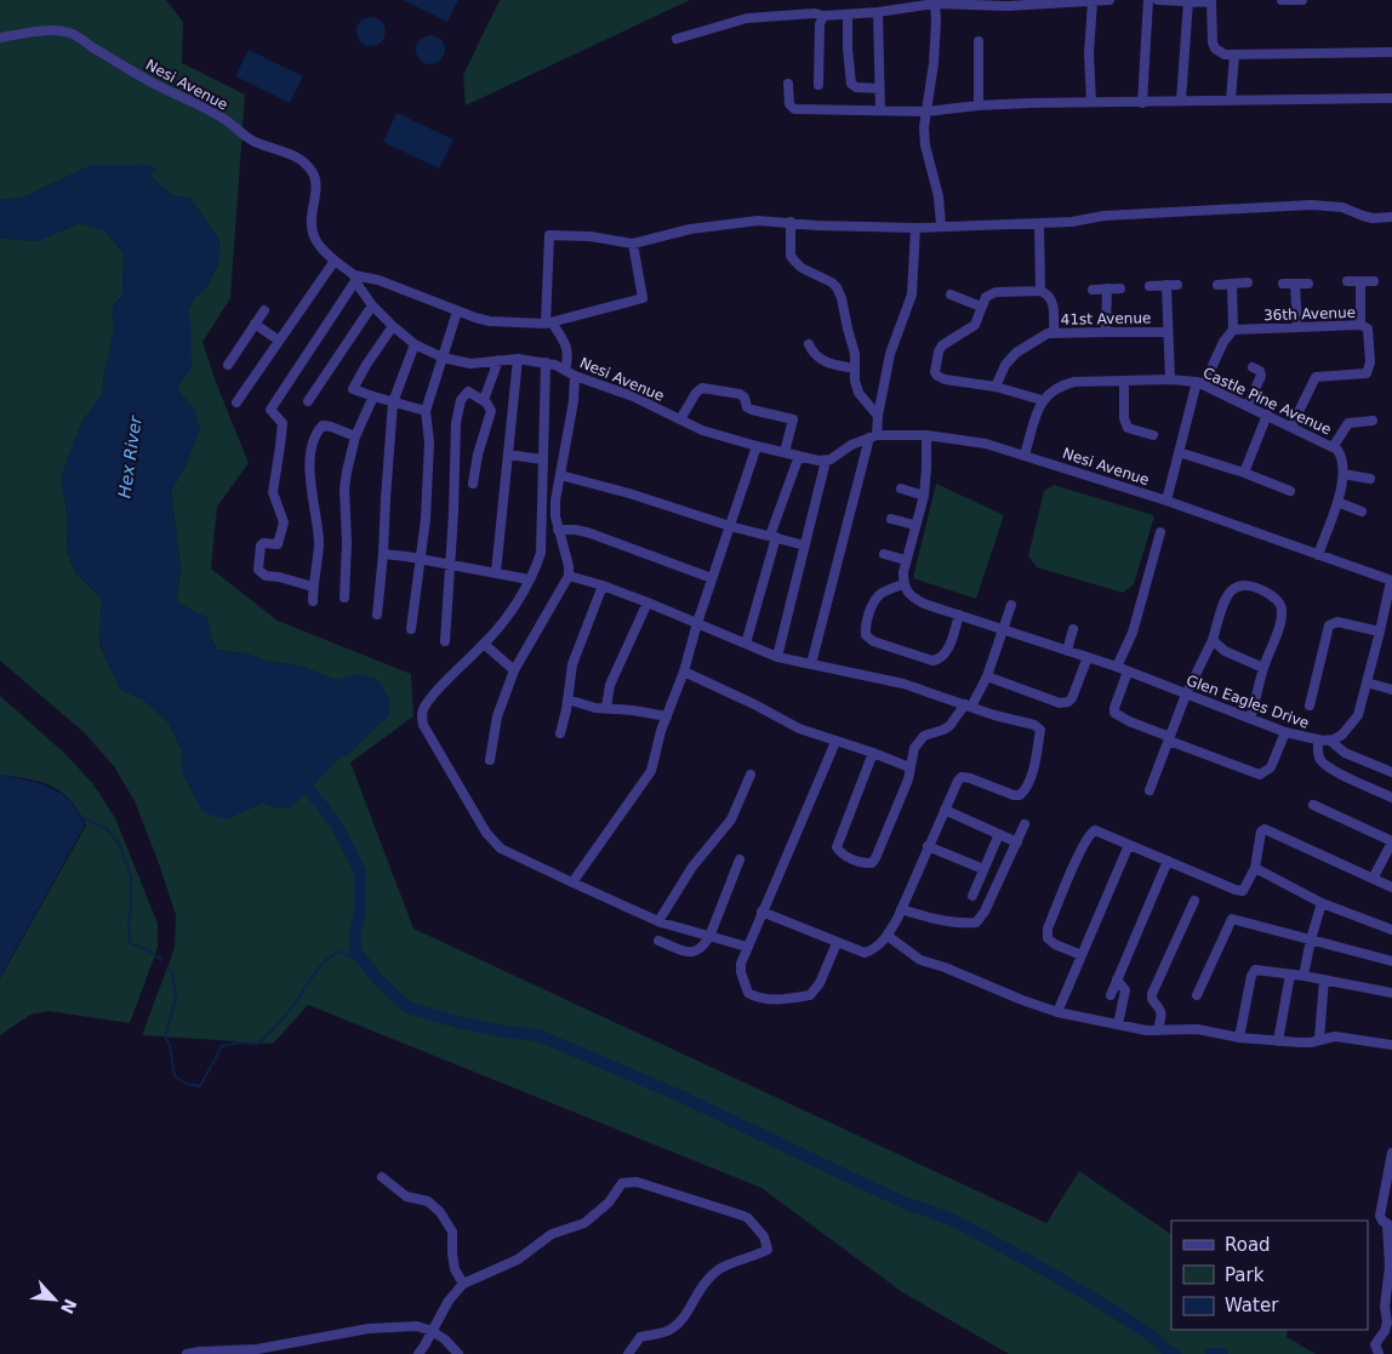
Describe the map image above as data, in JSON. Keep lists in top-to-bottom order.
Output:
{
  "streets": {
    "street": [
      "Nesi Avenue",
      "36th Avenue",
      "41st Avenue",
      "Castle Pine Avenue",
      "Glen Eagles Drive"
    ]
  },
  "crossings": [
    ["Nesi Avenue", "Glen Eagles Drive"],
    ["36th Avenue", "Castle Pine Avenue"]
  ],
  "water": ["Hex River"],
  "legend": ["Road", "Park", "Water"],
  "north": "bottom right"
}
